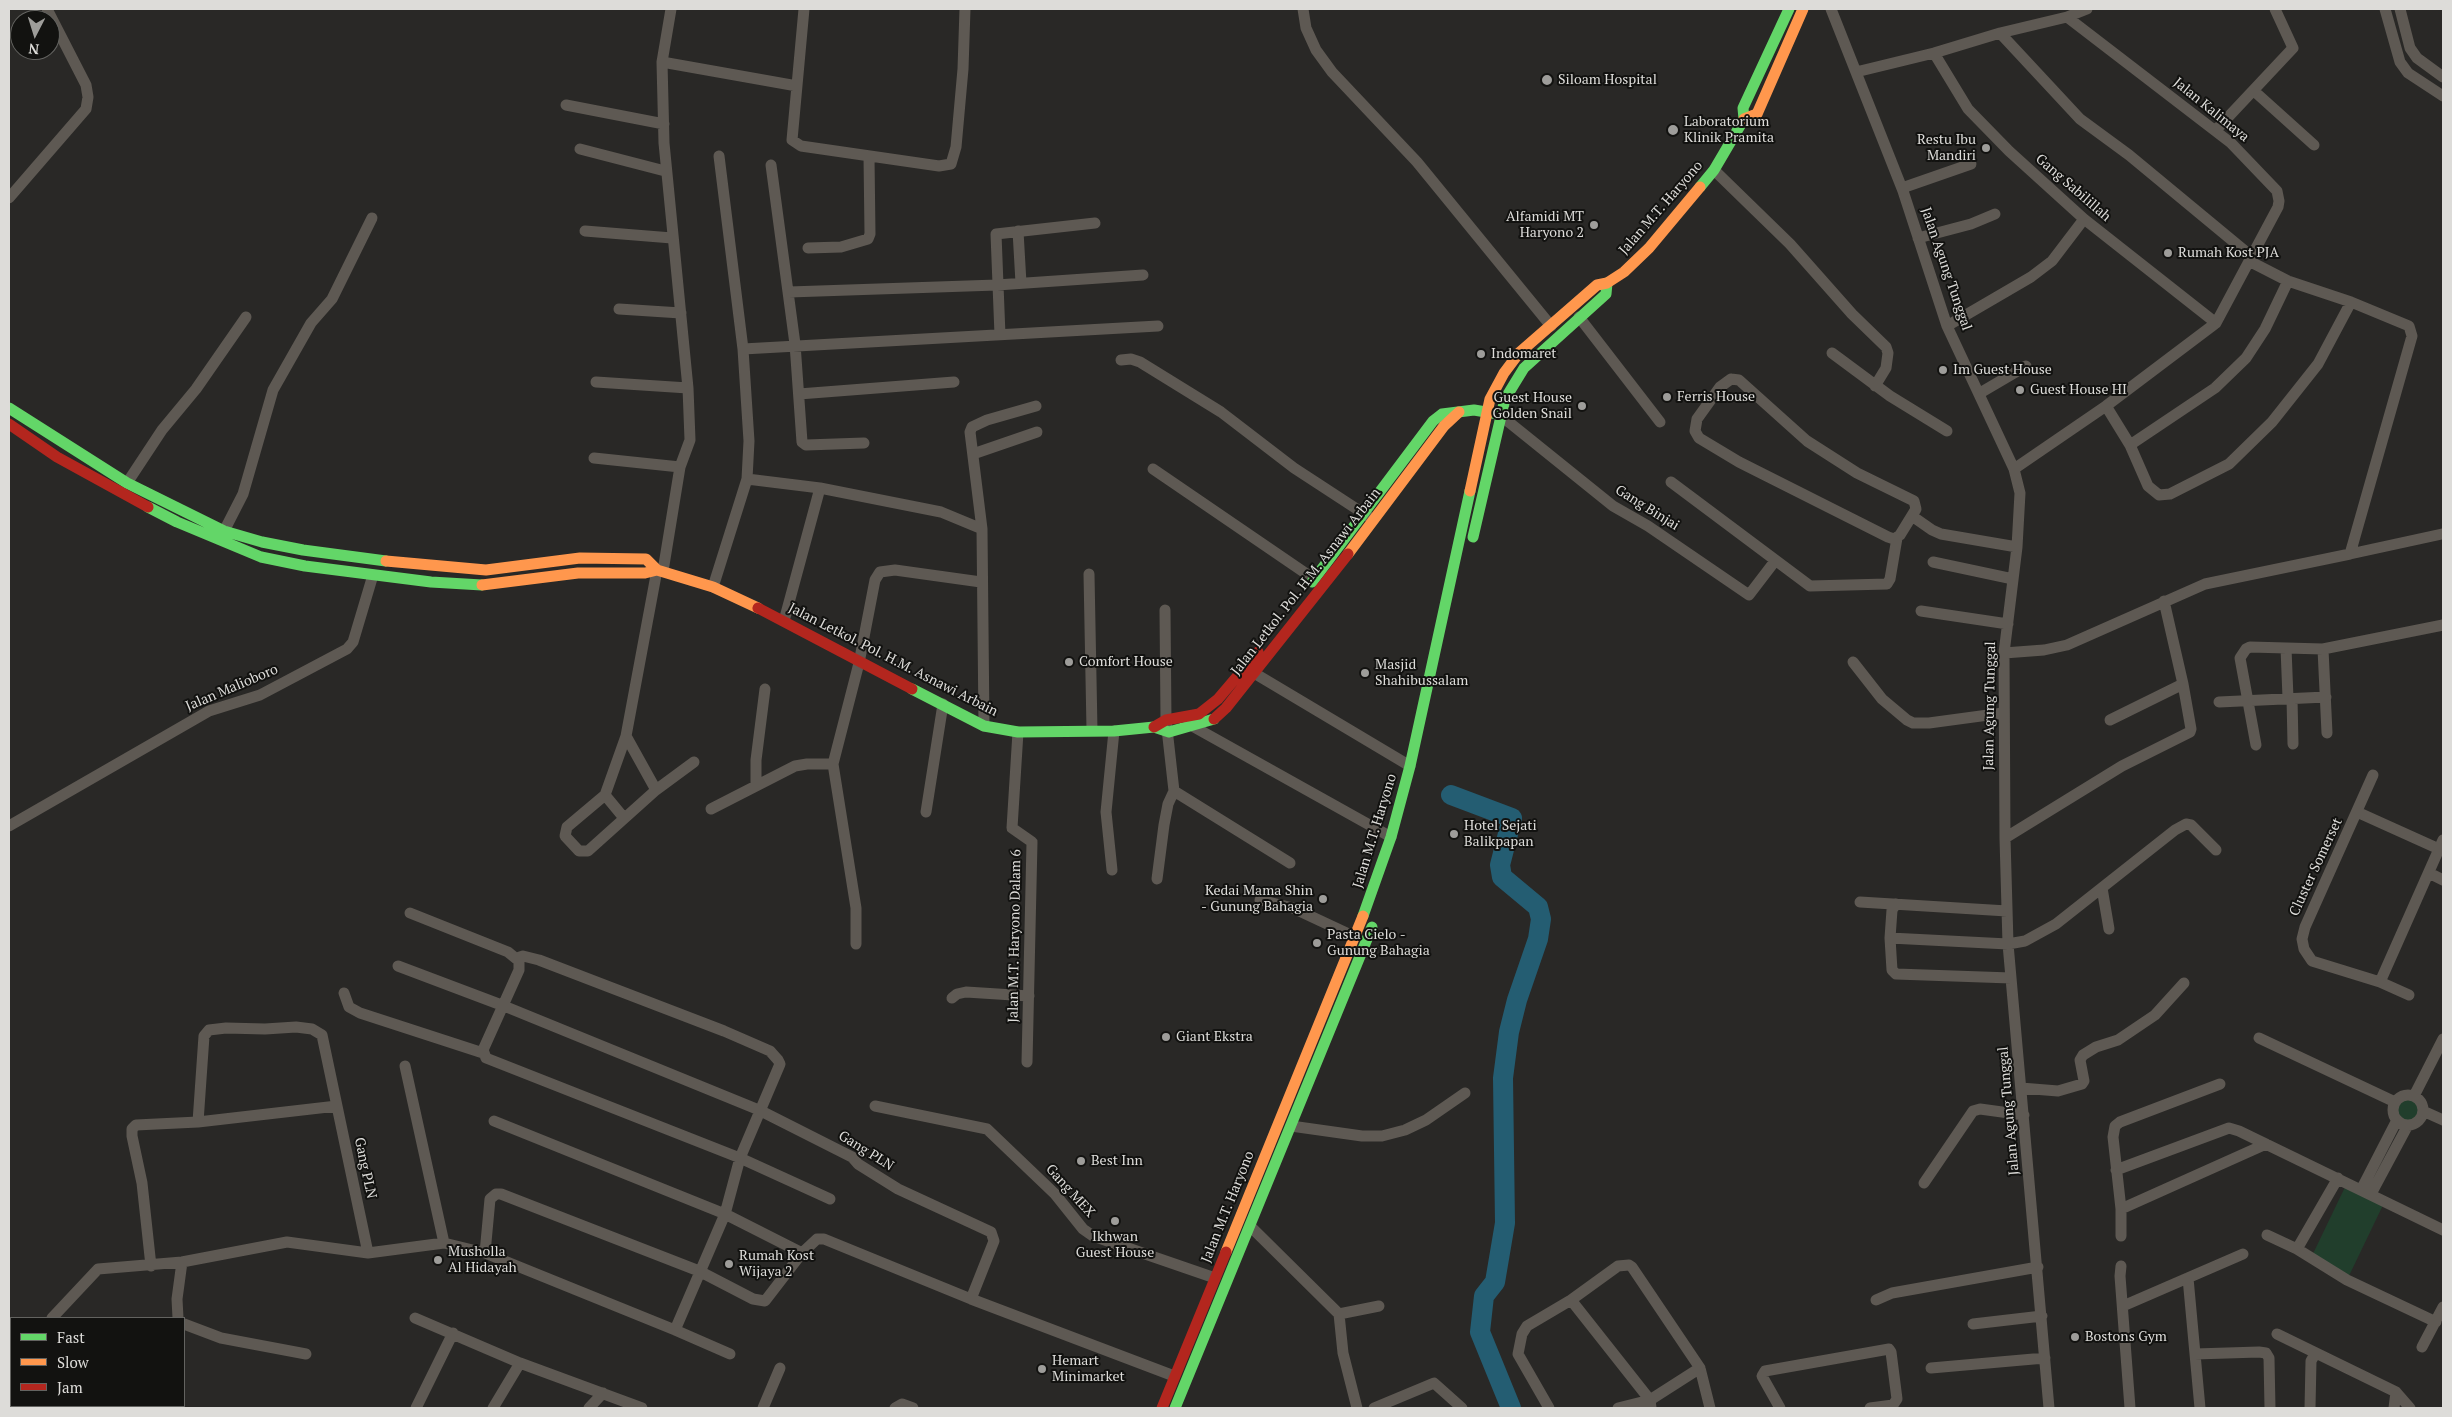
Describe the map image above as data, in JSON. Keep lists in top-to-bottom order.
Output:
{
  "streets": {
    "street": [
      "Jalan Kalimaya",
      "Gang Sabilillah",
      "Jalan M.T. Haryono",
      "Jalan Agung Tunggal",
      "Gang Binjai",
      "Jalan Letkol. Pol. H.M. Asnawi Arbain",
      "Jalan Malioboro",
      "Cluster Somerset",
      "Jalan M.T. Haryono Dalam 6",
      "Gang PLN",
      "Gang MEX"
    ]
  },
  "crossings": [
    ["Jalan Kalimaya", "Gang Sabilillah"],
    ["Jalan Kalimaya", "Jalan Agung Tunggal"],
    ["Jalan M.T. Haryono", "Gang Binjai"],
    ["Jalan M.T. Haryono", "Jalan Letkol. Pol. H.M. Asnawi Arbain"],
    ["Jalan M.T. Haryono", "Gang MEX"],
    ["Gang Binjai", "Jalan Letkol. Pol. H.M. Asnawi Arbain"],
    ["Jalan Letkol. Pol. H.M. Asnawi Arbain", "Jalan Malioboro"],
    ["Jalan Letkol. Pol. H.M. Asnawi Arbain", "Jalan M.T. Haryono Dalam 6"]
  ],
  "places": [
    "Siloam Hospital",
    "Laboratorium Klinik Pramita",
    "Restu Ibu Mandiri",
    "Alfamidi MT Haryono 2",
    "Rumah Kost PJA",
    "Indomaret",
    "Im Guest House",
    "Guest House HI",
    "Ferris House",
    "Guest House Golden Snail",
    "Comfort House",
    "Masjid Shahibussalam",
    "Hotel Sejati Balikpapan",
    "Kedai Mama Shin - Gunung Bahagia",
    "Pasta Cielo - Gunung Bahagia",
    "Giant Ekstra",
    "Best Inn",
    "Ikhwan Guest House",
    "Musholla Al Hidayah",
    "Rumah Kost Wijaya 2",
    "Bostons Gym",
    "Hemart Minimarket"
  ],
  "legend": ["Fast", "Slow", "Jam"],
  "north": "bottom"
}
